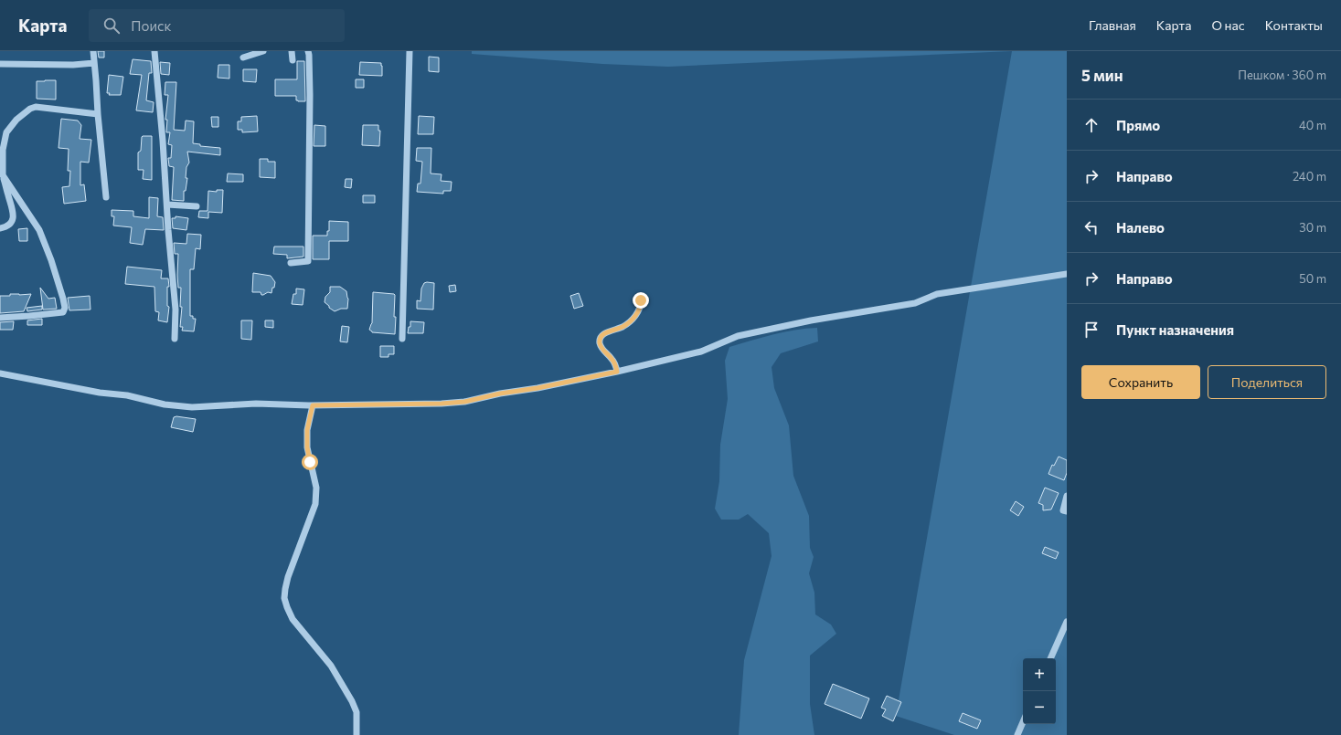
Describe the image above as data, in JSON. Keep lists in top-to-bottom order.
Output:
{
  "page": {
    "header": "Карта",
    "search": "Поиск",
    "nav": [
      "Главная",
      "Карта",
      "О нас",
      "Контакты"
    ],
    "heading": ["5 мин", "Пешком · 360 m"],
    "list": [
      ["Прямо", "40 m"],
      ["Направо", "240 m"],
      ["Налево", "30 m"],
      ["Направо", "50 m"],
      "Пункт назначения"
    ],
    "buttons": ["Сохранить", "Поделиться"],
    "map_buttons": ["+", "−"]
  }
}
